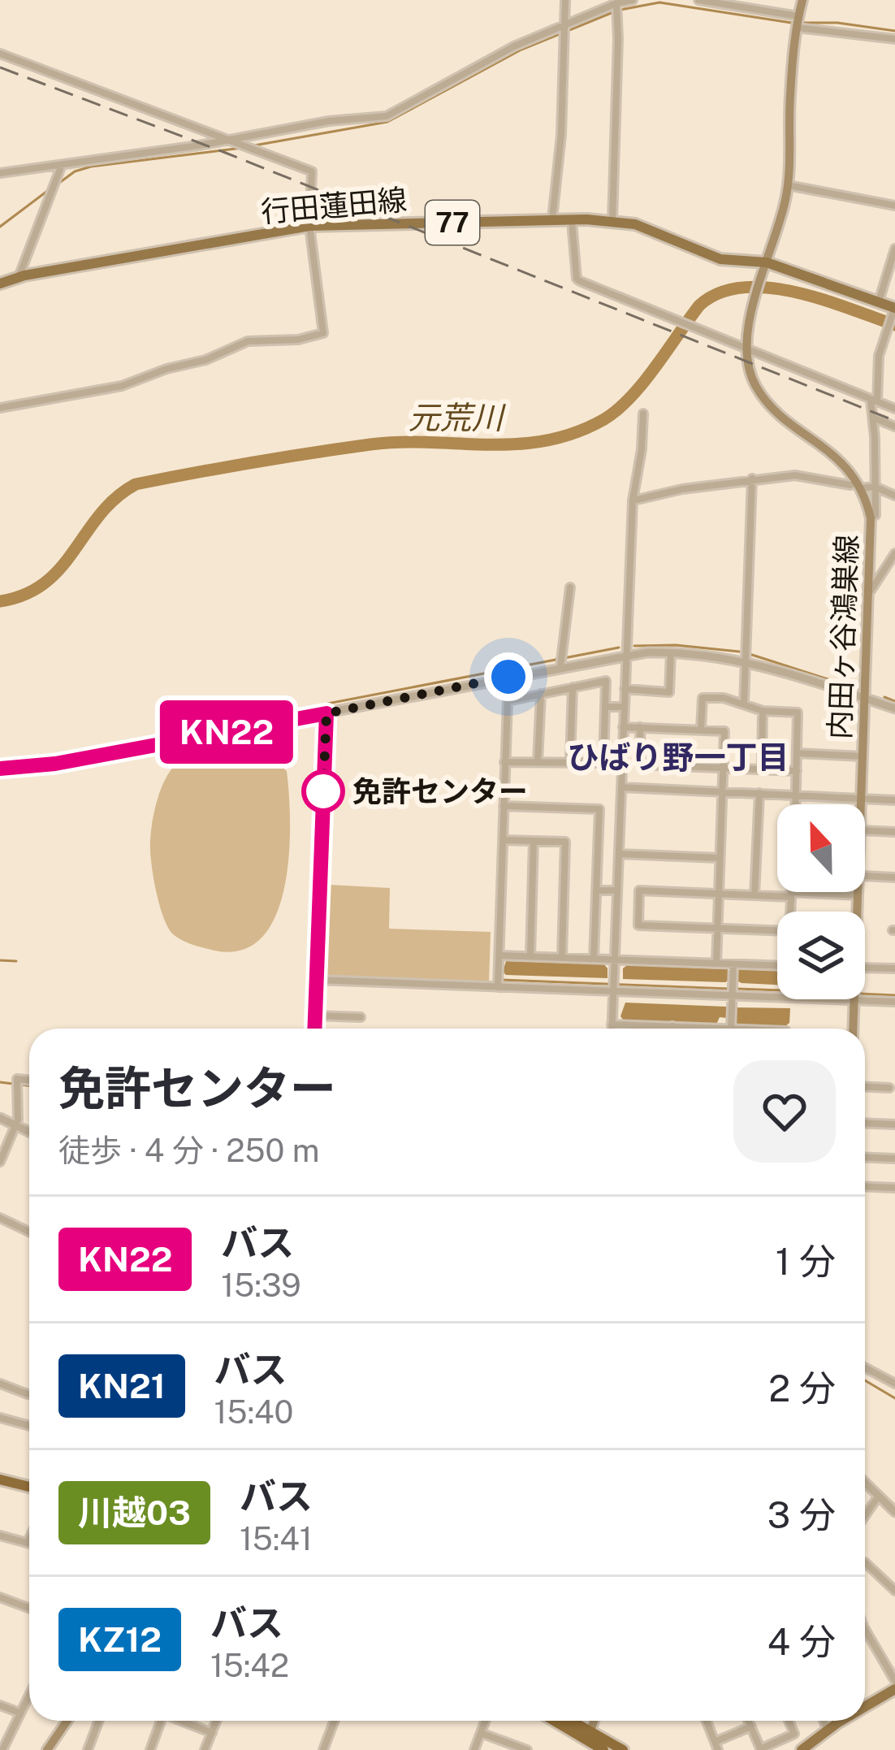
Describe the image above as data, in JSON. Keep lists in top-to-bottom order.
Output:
{
  "streets": {
    "main road": ["行田蓮田線", "77", "内田ヶ谷鴻巣線"]
  },
  "districts": ["ひばり野一丁目"],
  "water": ["元荒川"],
  "places": ["免許センター"],
  "lines": ["bus line KN22"],
  "north": "top",
  "page": {
    "on_map": "KN22",
    "heading": ["免許センター", "徒歩 · 4 分 · 250 m"],
    "list": [
      {
        "mark": "KN22",
        "name": "バス",
        "note": "15:39",
        "value": "1 分"
      },
      {
        "mark": "KN21",
        "name": "バス",
        "note": "15:40",
        "value": "2 分"
      },
      {
        "mark": "川越03",
        "name": "バス",
        "note": "15:41",
        "value": "3 分"
      },
      {
        "mark": "KZ12",
        "name": "バス",
        "note": "15:42",
        "value": "4 分"
      }
    ]
  }
}
